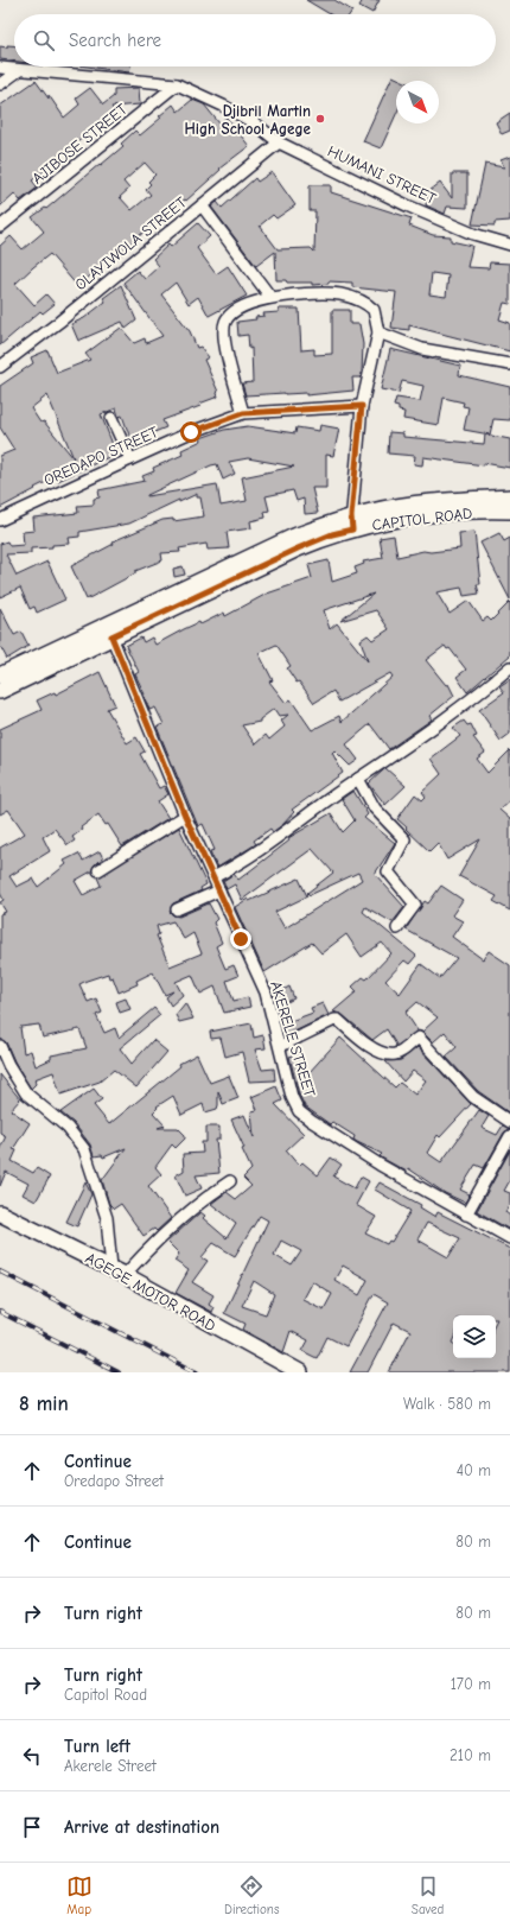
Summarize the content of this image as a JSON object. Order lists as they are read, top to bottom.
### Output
{
  "streets": {
    "main road": ["CAPITOL ROAD", "AGEGE MOTOR ROAD"],
    "street": [
      "AJIBOSE STREET",
      "HUMANI STREET",
      "OLAYIWOLA STREET",
      "OREDAPO STREET",
      "AKERELE STREET"
    ]
  },
  "crossings": [
    ["AJIBOSE STREET", "HUMANI STREET"],
    ["HUMANI STREET", "OLAYIWOLA STREET"],
    ["CAPITOL ROAD", "AKERELE STREET"]
  ],
  "places": ["Djibril Martin High School Agege"],
  "north": "bottom right",
  "page": {
    "search": "Search here",
    "heading": ["8 min", "Walk · 580 m"],
    "list": [
      ["Continue", "Oredapo Street", "40 m"],
      ["Continue", "80 m"],
      ["Turn right", "80 m"],
      ["Turn right", "Capitol Road", "170 m"],
      ["Turn left", "Akerele Street", "210 m"],
      "Arrive at destination"
    ],
    "nav": ["Map", "Directions", "Saved"]
  }
}
